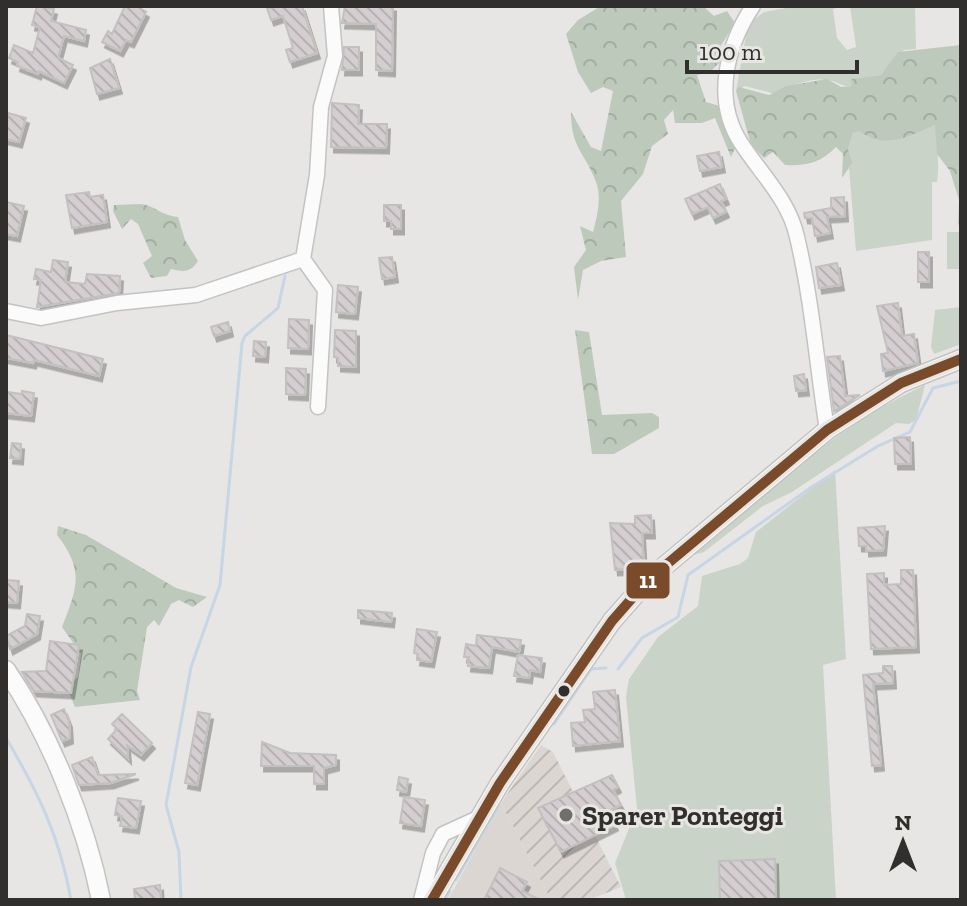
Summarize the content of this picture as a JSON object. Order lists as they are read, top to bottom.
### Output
{
  "places": ["Sparer Ponteggi"],
  "lines": ["transit line 11"],
  "scale_bar": "100 m",
  "north": "top"
}
